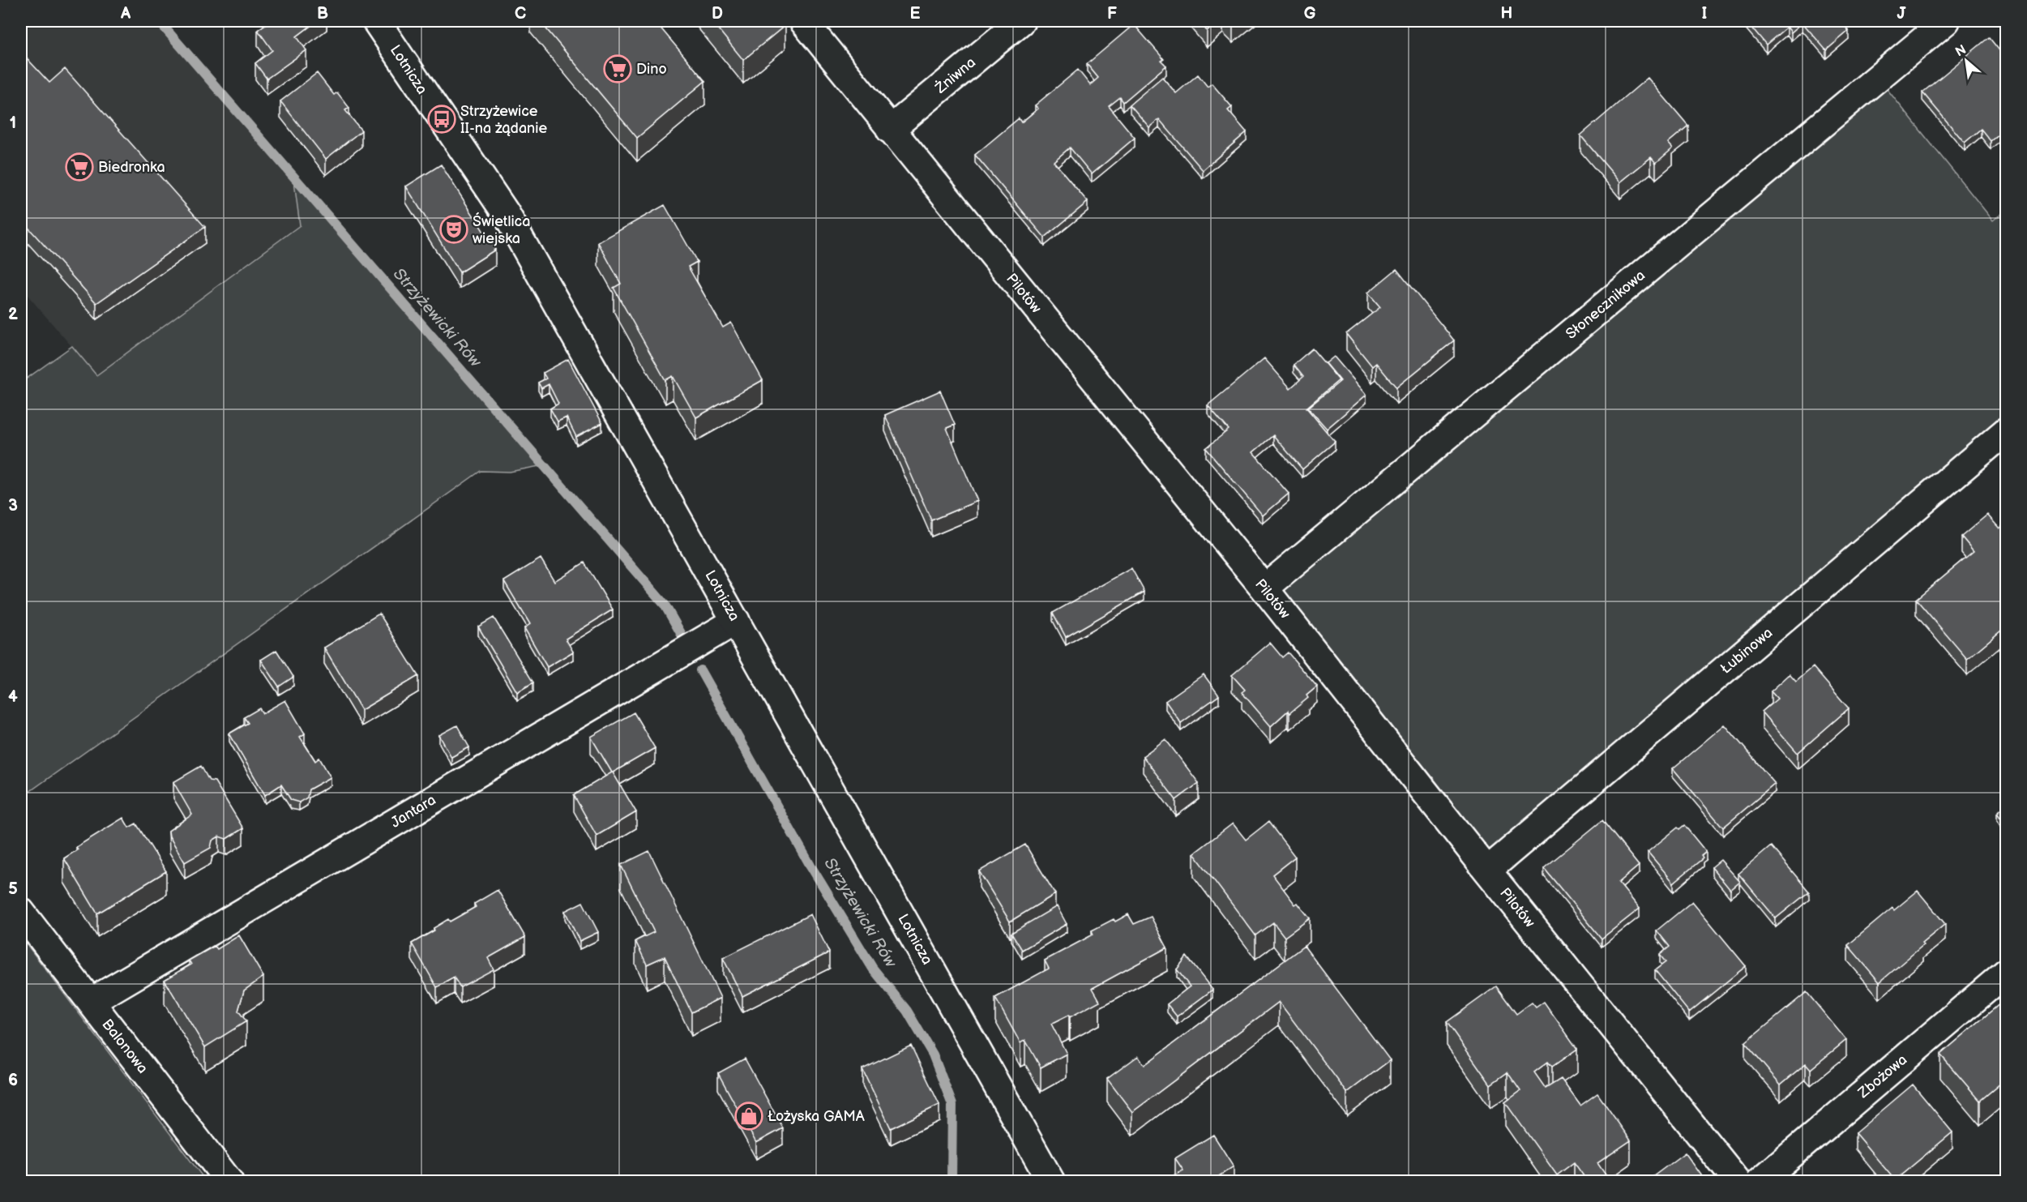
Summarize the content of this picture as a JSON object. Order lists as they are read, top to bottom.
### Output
{
  "streets": {
    "street": [
      "Lotnicza",
      "Żniwna",
      "Pilotów",
      "Słonecznikowa",
      "Łubinowa",
      "Jantara",
      "Balonowa",
      "Zbożowa"
    ]
  },
  "crossings": [
    ["Lotnicza", "Jantara"],
    ["Żniwna", "Pilotów"],
    ["Pilotów", "Słonecznikowa"],
    ["Pilotów", "Łubinowa"],
    ["Jantara", "Balonowa"]
  ],
  "water": ["Strzyżewicki Rów"],
  "places": {
    "supermarket": ["Dino", "Biedronka"],
    "bus stop": ["Strzyżewice II-na żądanie"],
    "theatre": ["Świetlica wiejska"],
    "shop": ["Łożyska GAMA"]
  },
  "north": "top left",
  "grid": {
    "columns": [
      "A",
      "B",
      "C",
      "D",
      "E",
      "F",
      "G",
      "H",
      "I",
      "J"
    ],
    "rows": [
      "1",
      "2",
      "3",
      "4",
      "5",
      "6"
    ]
  }
}
